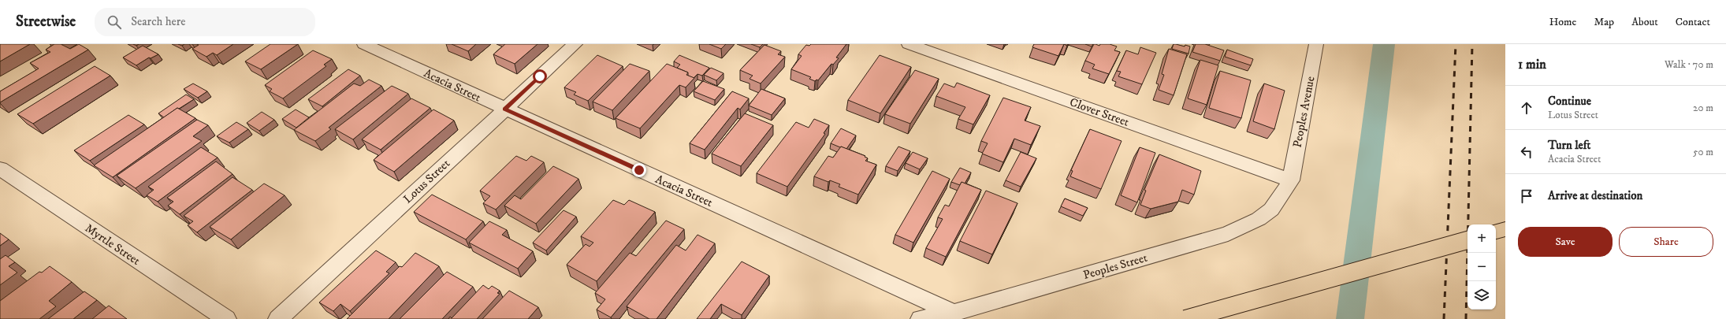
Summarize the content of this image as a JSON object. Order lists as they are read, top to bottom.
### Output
{
  "streets": {
    "street": [
      "Acacia Street",
      "Clover Street",
      "Peoples Avenue",
      "Lotus Street",
      "Myrtle Street",
      "Peoples Street"
    ]
  },
  "crossings": [
    ["Acacia Street", "Lotus Street"],
    ["Acacia Street", "Peoples Street"],
    ["Clover Street", "Peoples Avenue"],
    ["Clover Street", "Peoples Street"],
    ["Peoples Avenue", "Peoples Street"]
  ],
  "page": {
    "header": "Streetwise",
    "search": "Search here",
    "nav": [
      "Home",
      "Map",
      "About",
      "Contact"
    ],
    "heading": ["1 min", "Walk · 70 m"],
    "list": [
      ["Continue", "Lotus Street", "20 m"],
      ["Turn left", "Acacia Street", "50 m"],
      "Arrive at destination"
    ],
    "buttons": ["Save", "Share"],
    "map_buttons": ["+", "−"]
  }
}
